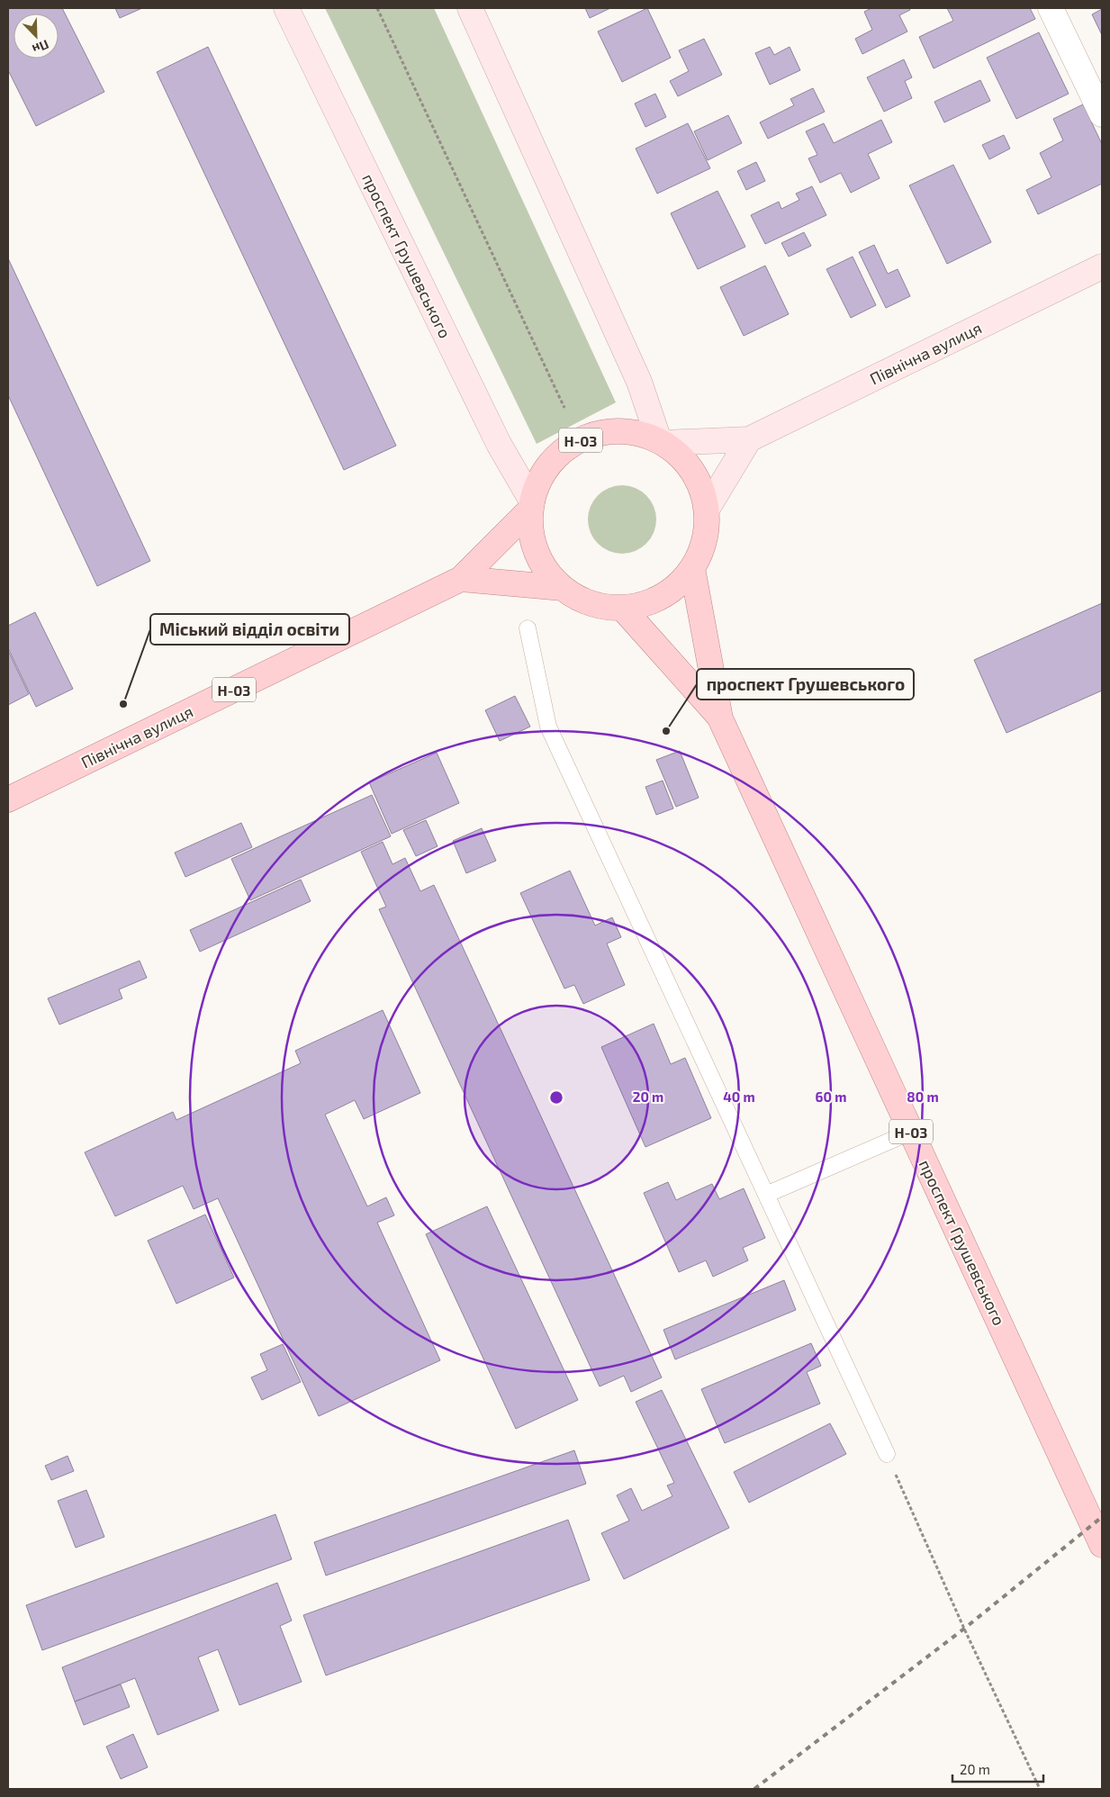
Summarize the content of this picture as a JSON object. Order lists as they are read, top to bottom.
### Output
{
  "streets": {
    "main road": ["проспект Грушевського", "Північна вулиця", "Н-03"]
  },
  "crossings": [
    ["проспект Грушевського", "Північна вулиця"],
    ["проспект Грушевського", "Н-03"],
    ["Північна вулиця", "Н-03"]
  ],
  "places": ["Міський відділ освіти", "проспект Грушевського"],
  "scale_bar": "20 m",
  "north": "bottom right",
  "rings": [
    "20 m",
    "40 m",
    "60 m",
    "80 m"
  ]
}
